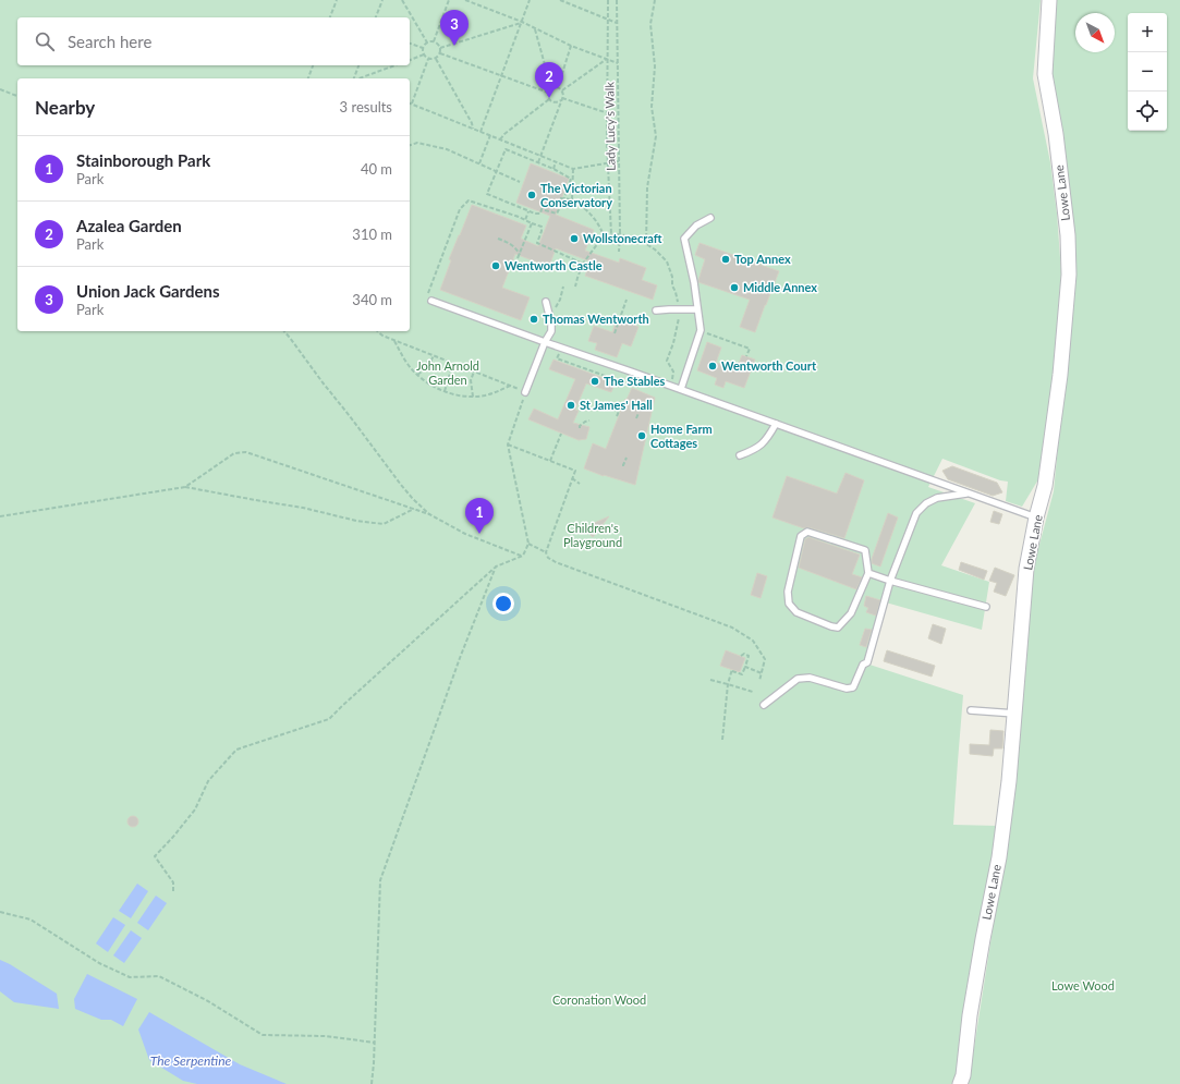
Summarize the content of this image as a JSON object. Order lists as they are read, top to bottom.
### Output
{
  "streets": {
    "street": ["Lowe Lane"],
    "path": ["Lady Lucy's Walk"]
  },
  "water": ["The Serpentine"],
  "parks": [
    "John Arnold Garden",
    "Children's Playground",
    "Lowe Wood",
    "Coronation Wood"
  ],
  "places": [
    "The Victorian Conservatory",
    "Wollstonecraft",
    "Top Annex",
    "Wentworth Castle",
    "Middle Annex",
    "Thomas Wentworth",
    "Wentworth Court",
    "The Stables",
    "St James' Hall",
    "Home Farm Cottages"
  ],
  "north": "bottom right",
  "page": {
    "pins": ["3", "2", "1"],
    "map_buttons": ["+", "−"],
    "search": "Search here",
    "heading": ["Nearby", "3 results"],
    "list": [
      {
        "mark": "1",
        "name": "Stainborough Park",
        "note": "Park",
        "value": "40 m"
      },
      {
        "mark": "2",
        "name": "Azalea Garden",
        "note": "Park",
        "value": "310 m"
      },
      {
        "mark": "3",
        "name": "Union Jack Gardens",
        "note": "Park",
        "value": "340 m"
      }
    ]
  }
}
